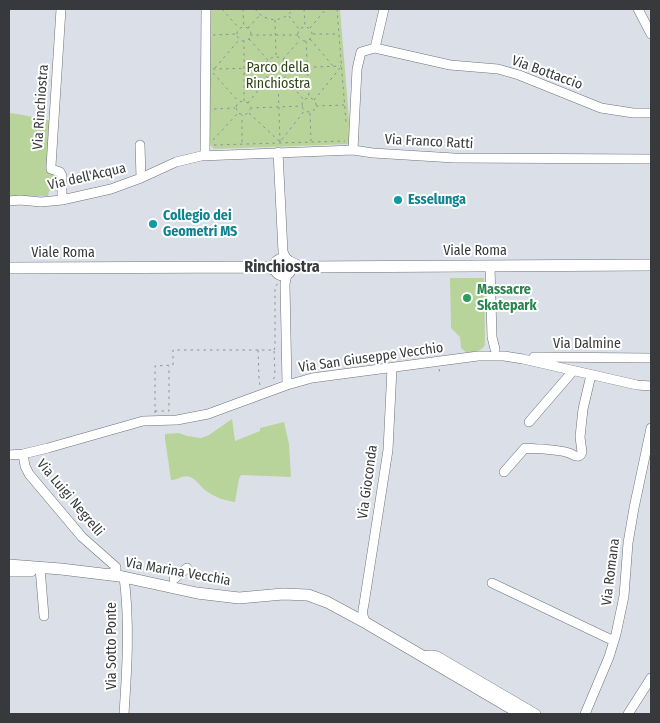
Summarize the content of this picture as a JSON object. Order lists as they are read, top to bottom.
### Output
{
  "streets": {
    "main road": ["Viale Roma", "Via Marina Vecchia"],
    "street": [
      "Via Bottaccio",
      "Via Rinchiostra",
      "Via Franco Ratti",
      "Via dell'Acqua",
      "Via Dalmine",
      "Via San Giuseppe Vecchio",
      "Via Gioconda",
      "Via Luigi Negrelli",
      "Via Romana",
      "Via Sotto Ponte"
    ]
  },
  "crossings": [
    ["Via Rinchiostra", "Via dell'Acqua"],
    ["Via Franco Ratti", "Via dell'Acqua"],
    ["Via San Giuseppe Vecchio", "Via Gioconda"],
    ["Via San Giuseppe Vecchio", "Via Luigi Negrelli"],
    ["Via Gioconda", "Via Marina Vecchia"],
    ["Via Luigi Negrelli", "Via Marina Vecchia"],
    ["Via Marina Vecchia", "Via Sotto Ponte"]
  ],
  "districts": ["Rinchiostra"],
  "parks": ["Parco della Rinchiostra"],
  "places": ["Esselunga", "Collegio dei Geometri MS", "Massacre Skatepark"]
}
